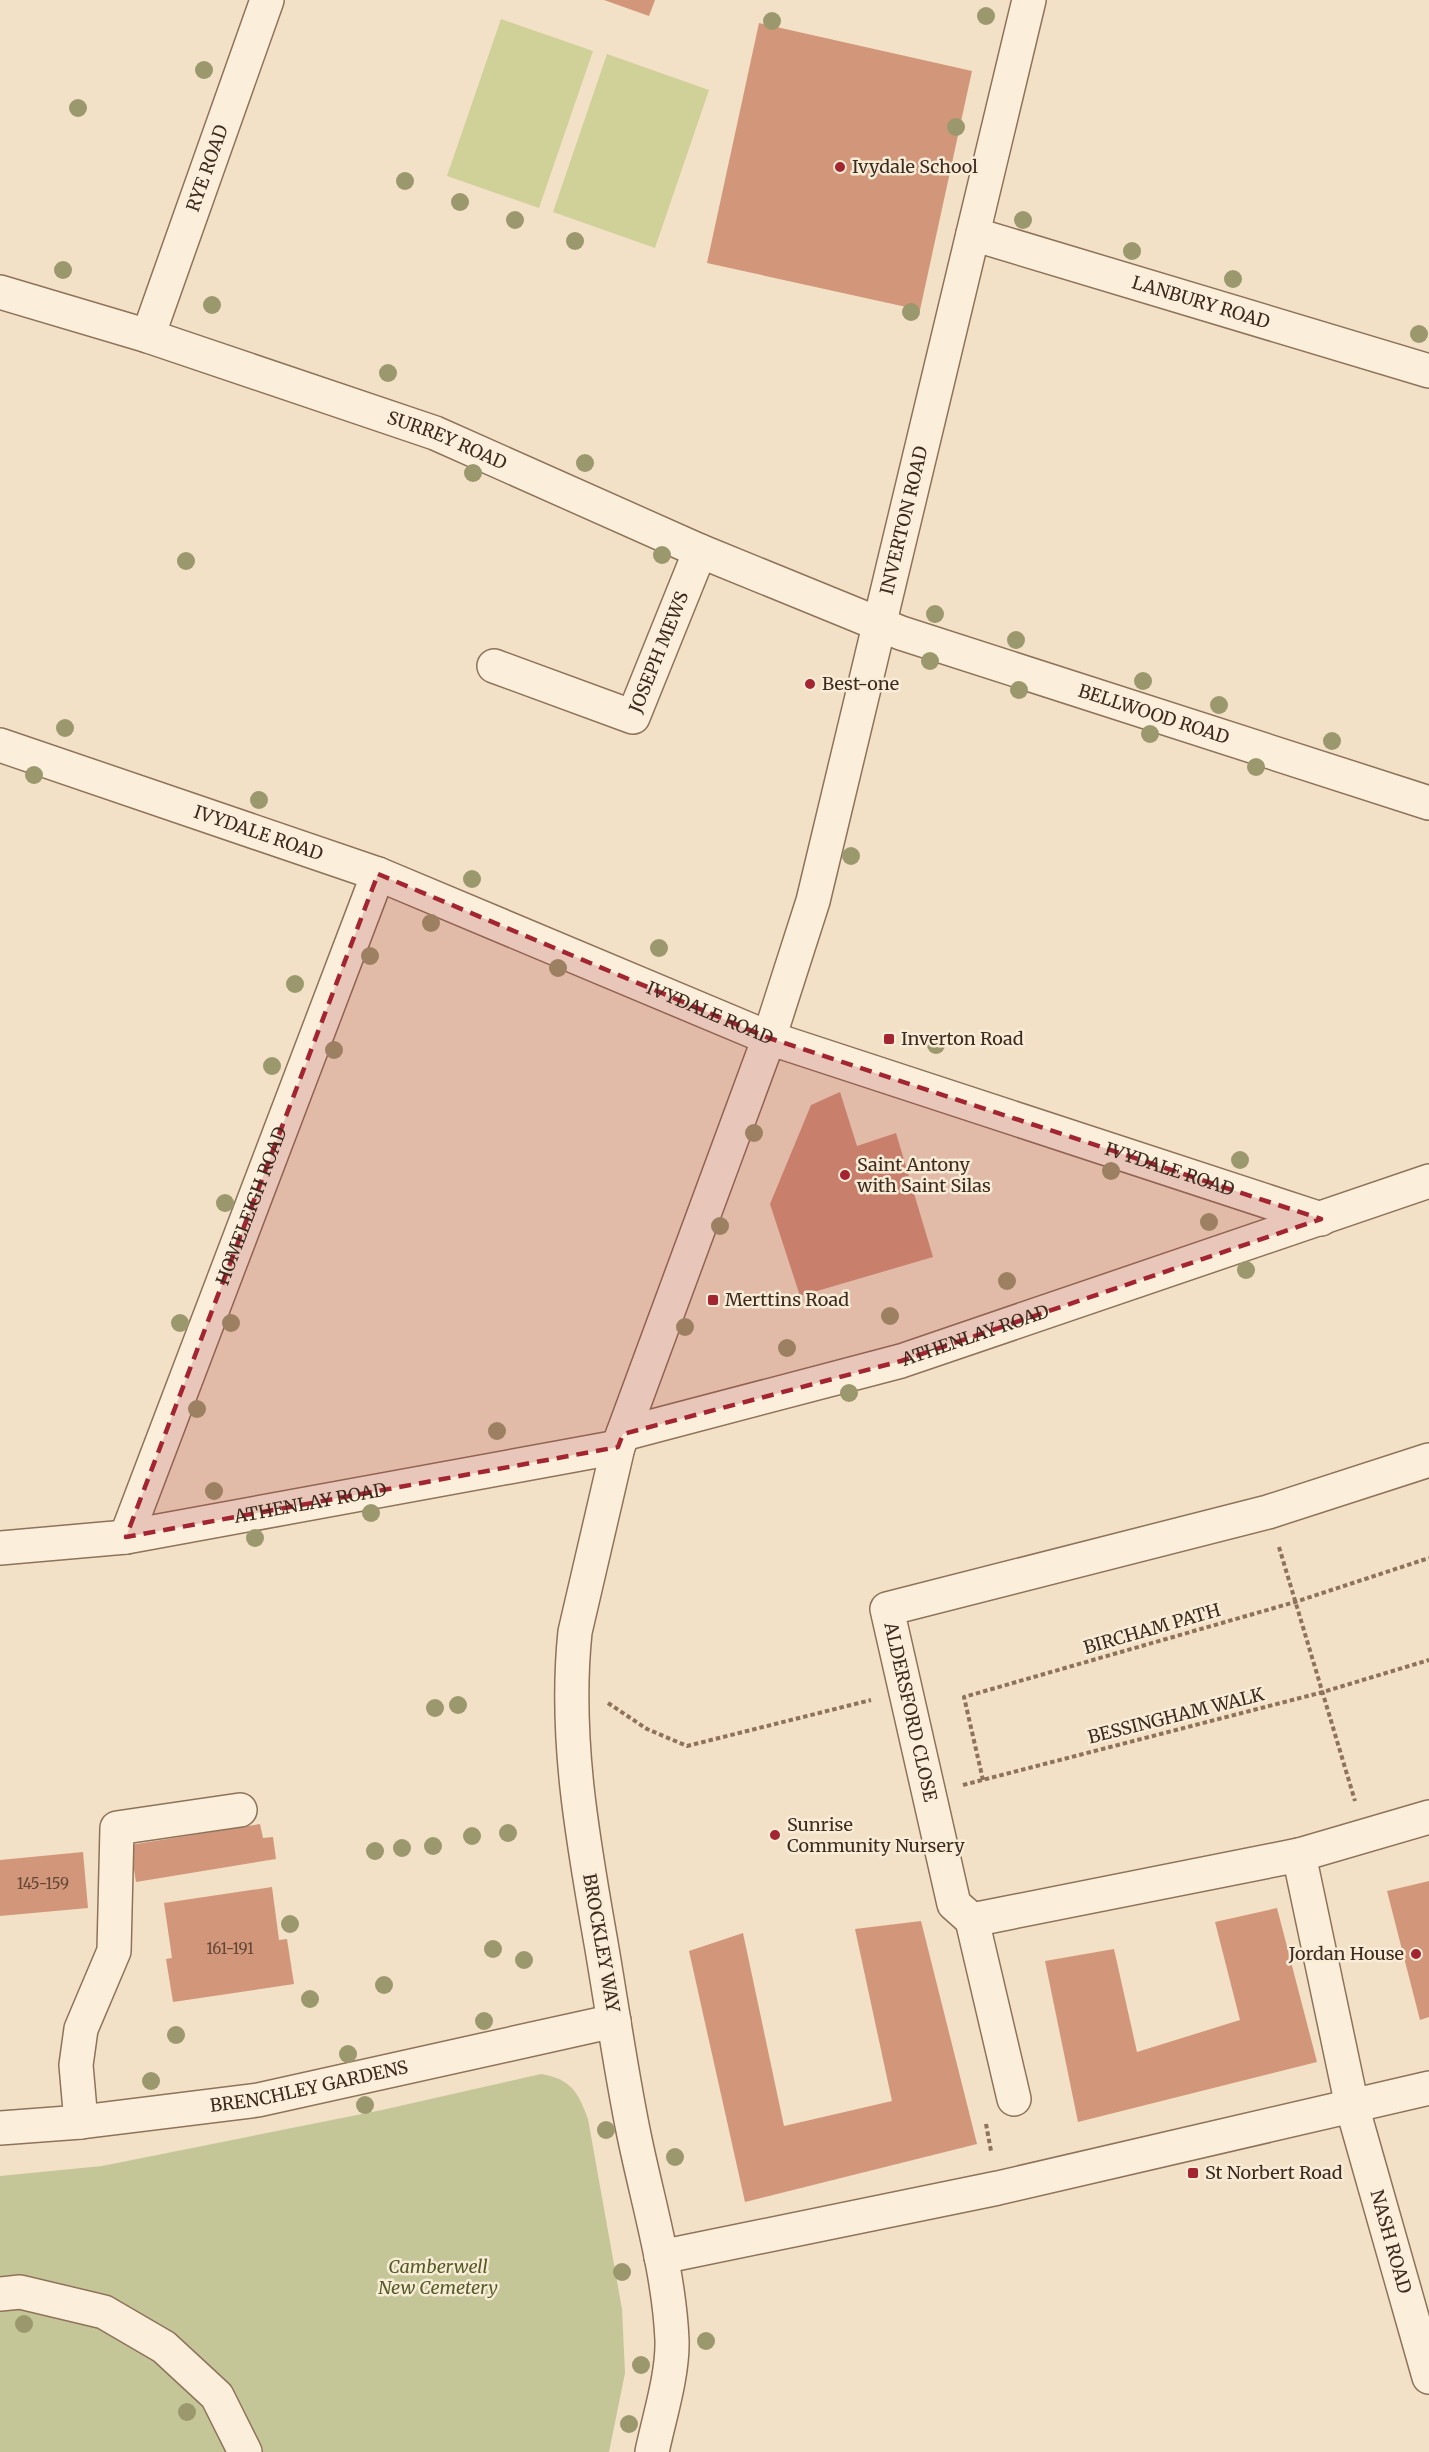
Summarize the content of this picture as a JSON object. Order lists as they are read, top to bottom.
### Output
{
  "streets": {
    "street": [
      "RYE ROAD",
      "LANBURY ROAD",
      "SURREY ROAD",
      "INVERTON ROAD",
      "JOSEPH MEWS",
      "BELLWOOD ROAD",
      "IVYDALE ROAD",
      "HOMELEIGH ROAD",
      "ATHENLAY ROAD",
      "ALDERSFORD CLOSE",
      "BROCKLEY WAY",
      "BRENCHLEY GARDENS",
      "NASH ROAD"
    ],
    "path": ["BIRCHAM PATH", "BESSINGHAM WALK"]
  },
  "crossings": [
    ["RYE ROAD", "SURREY ROAD"],
    ["LANBURY ROAD", "INVERTON ROAD"],
    ["SURREY ROAD", "INVERTON ROAD"],
    ["SURREY ROAD", "JOSEPH MEWS"],
    ["SURREY ROAD", "BELLWOOD ROAD"],
    ["INVERTON ROAD", "BELLWOOD ROAD"],
    ["INVERTON ROAD", "IVYDALE ROAD"],
    ["IVYDALE ROAD", "HOMELEIGH ROAD"],
    ["IVYDALE ROAD", "ATHENLAY ROAD"],
    ["HOMELEIGH ROAD", "ATHENLAY ROAD"],
    ["ATHENLAY ROAD", "BROCKLEY WAY"],
    ["BIRCHAM PATH", "BESSINGHAM WALK"],
    ["ALDERSFORD CLOSE", "BESSINGHAM WALK"],
    ["BROCKLEY WAY", "BRENCHLEY GARDENS"]
  ],
  "parks": ["Camberwell New Cemetery"],
  "places": {
    "other": [
      "Ivydale School",
      "Best-one",
      "Saint Antony with Saint Silas",
      "Sunrise Community Nursery",
      "Jordan House"
    ],
    "transit": ["Inverton Road", "Merttins Road", "St Norbert Road"]
  },
  "house_numbers": ["145-159", "161-191"]
}
